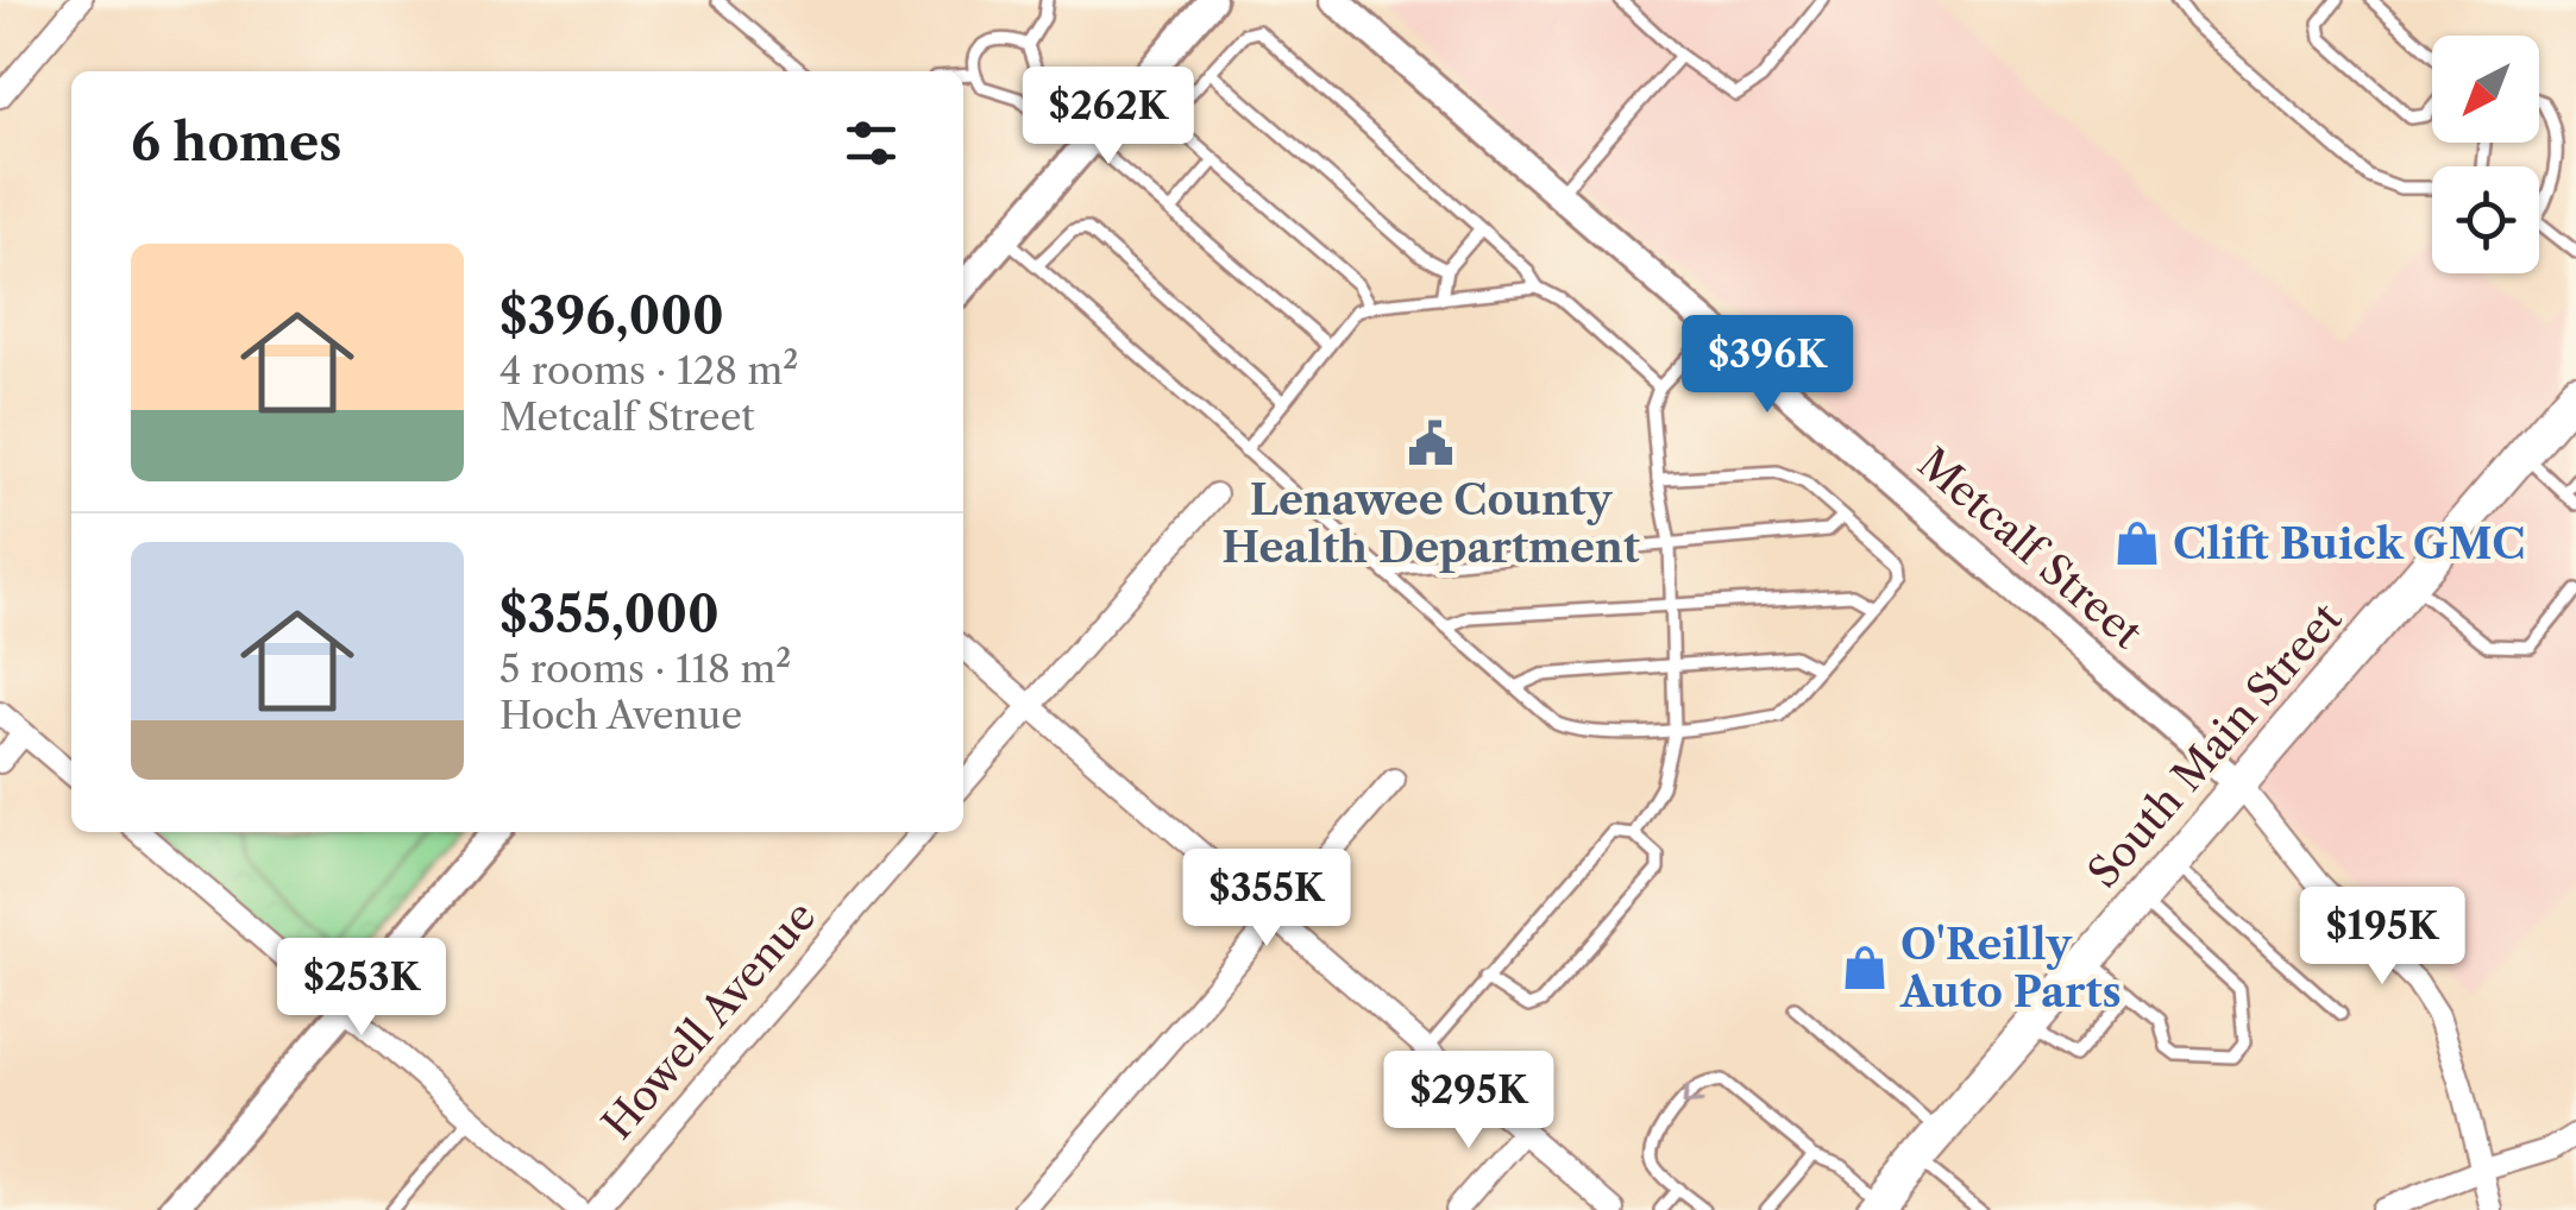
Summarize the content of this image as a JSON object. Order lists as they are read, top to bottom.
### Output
{
  "streets": {
    "main road": ["South Main Street"],
    "street": ["Metcalf Street", "Howell Avenue"]
  },
  "crossings": [
    ["Metcalf Street", "South Main Street"]
  ],
  "places": {
    "public building": ["Lenawee County Health Department"],
    "shop": ["Clift Buick GMC", "O'Reilly Auto Parts"]
  },
  "north": "bottom left",
  "page": {
    "price": [
      "$262K",
      "$396K",
      "$355K",
      "$195K",
      "$253K",
      "$295K"
    ],
    "heading": "6 homes",
    "list": [
      {
        "name": "$396,000",
        "note": "4 rooms · 128 m² · Metcalf Street"
      },
      {
        "name": "$355,000",
        "note": "5 rooms · 118 m² · Hoch Avenue"
      }
    ]
  }
}
